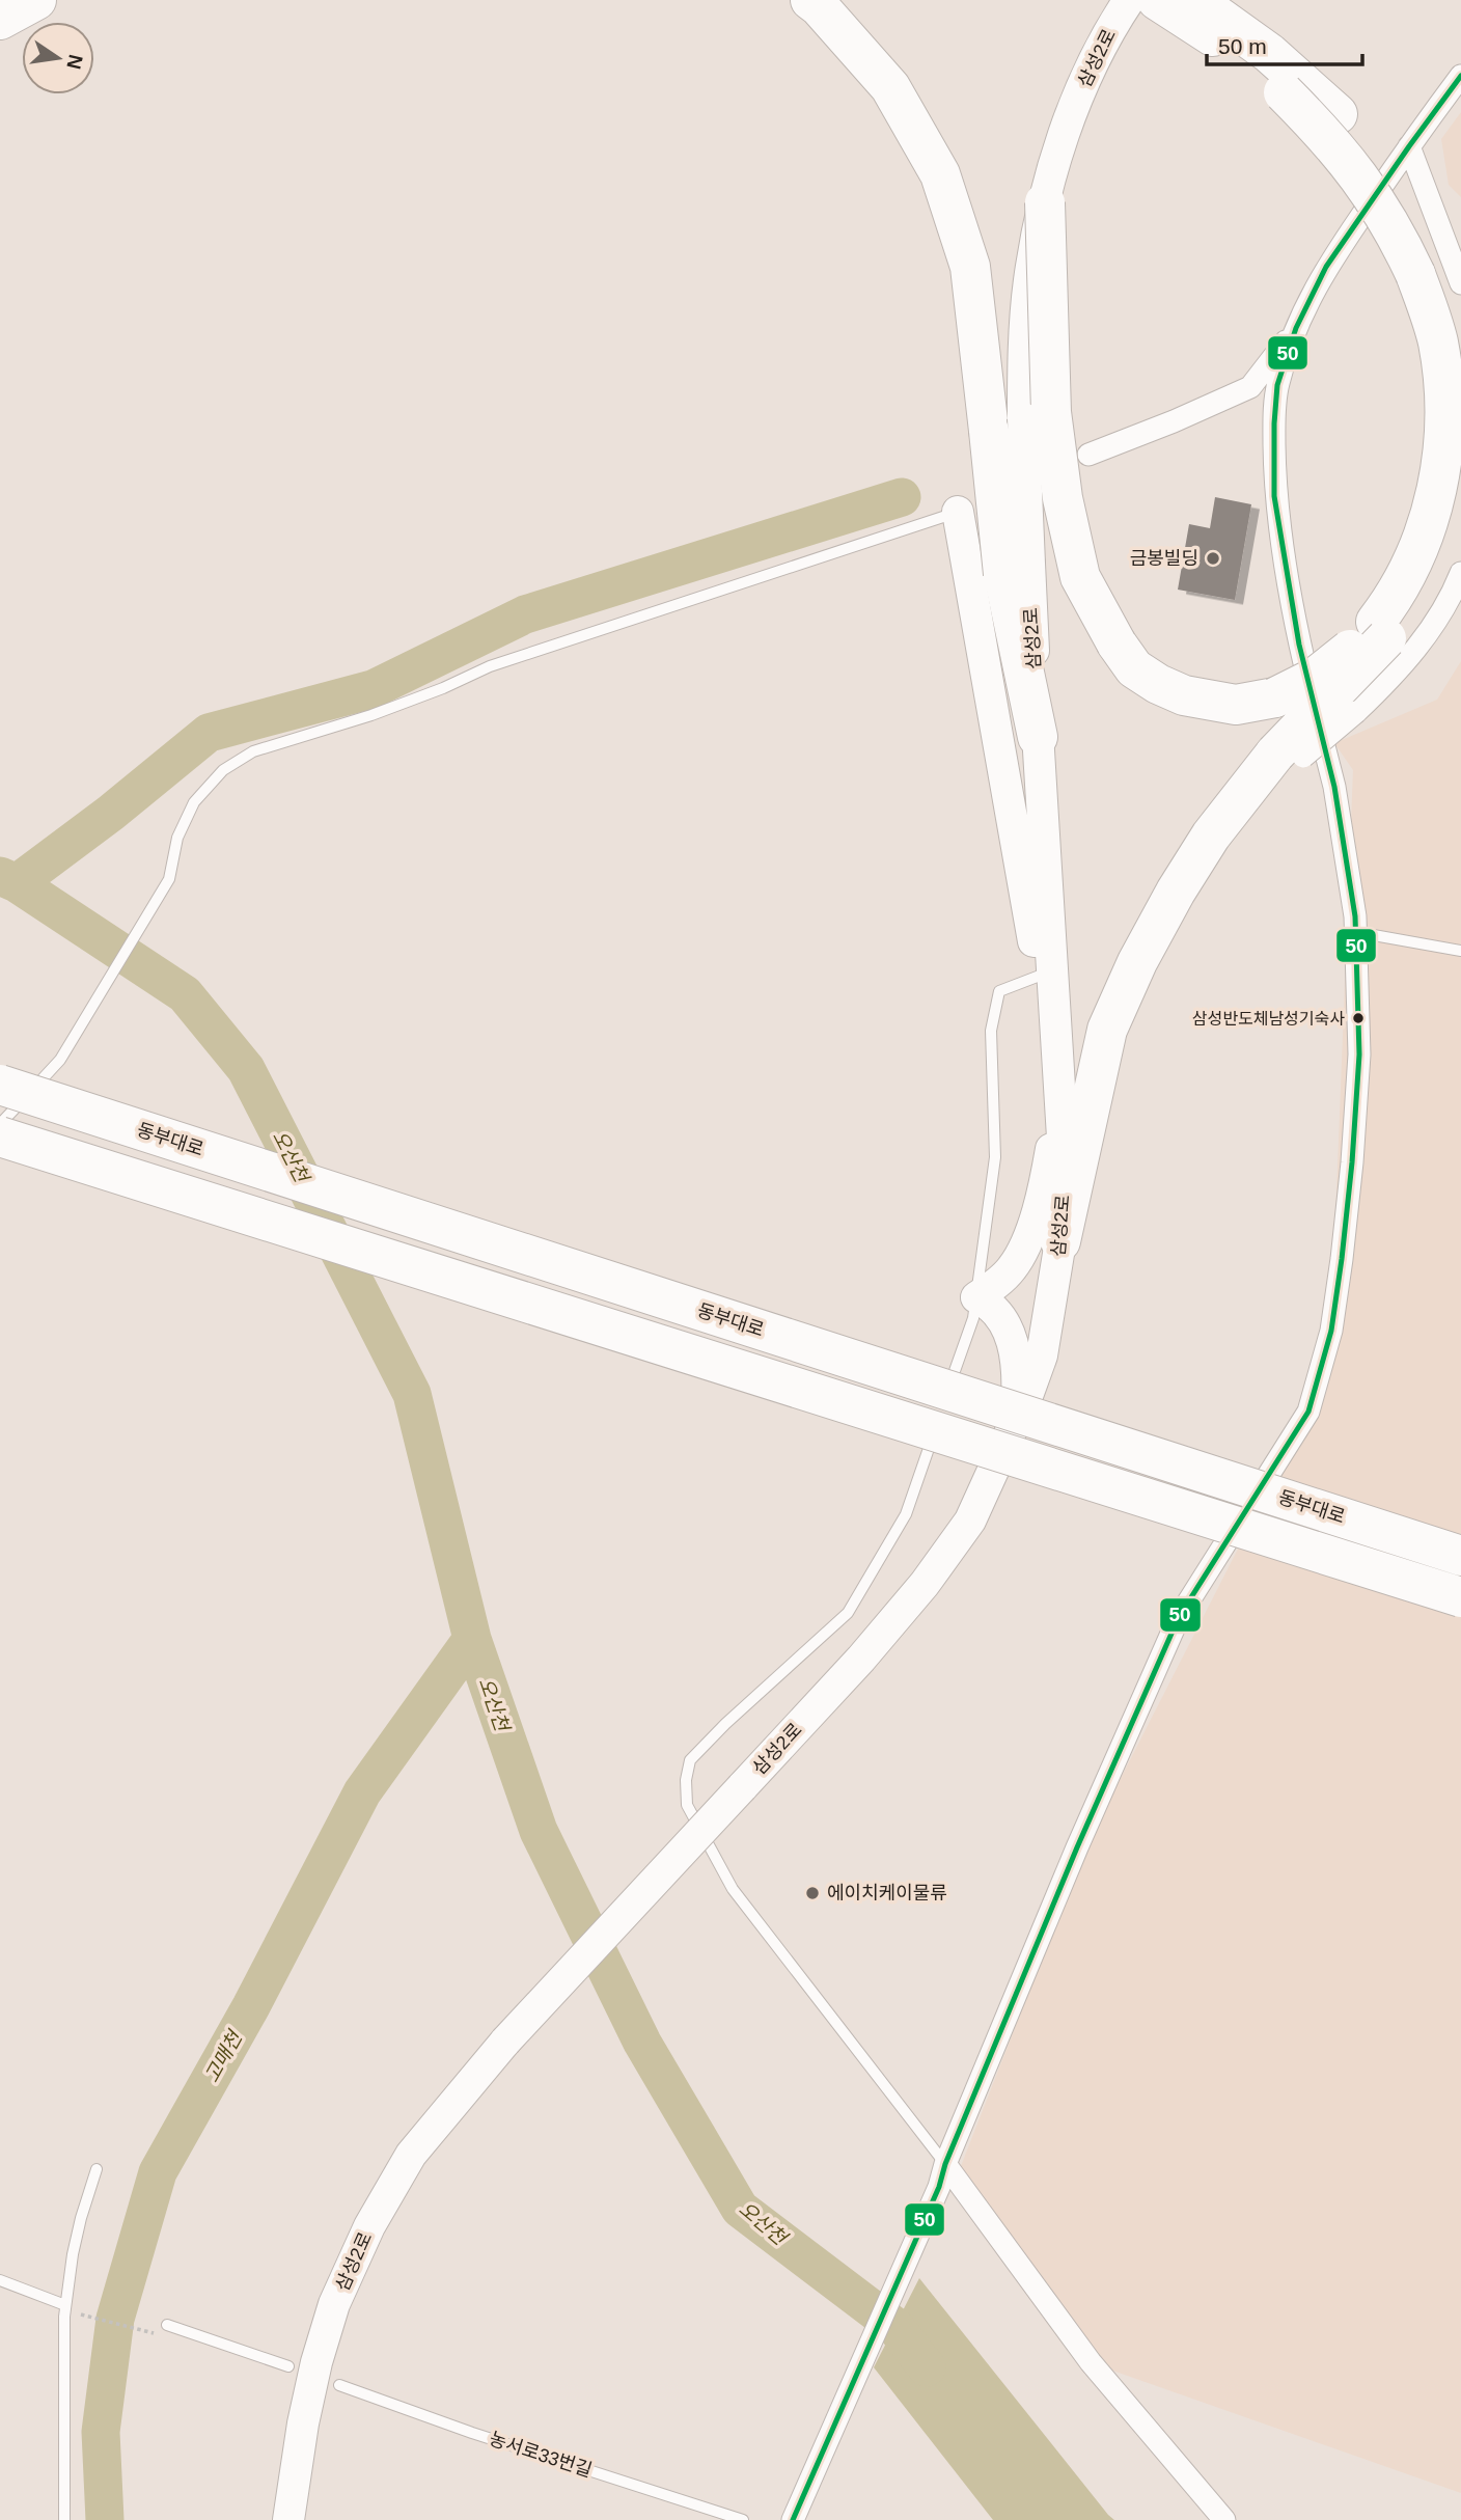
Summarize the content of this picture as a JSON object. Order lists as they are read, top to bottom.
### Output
{
  "streets": {
    "highway": ["동부대로"],
    "main road": ["삼성2로"],
    "lane": ["농서로33번길"]
  },
  "water": ["오산천", "고매천"],
  "places": ["금봉빌딩", "삼성반도체남성기숙사", "에이치케이물류"],
  "lines": ["transit line 50"],
  "scale_bar": "50 m",
  "north": "right"
}
